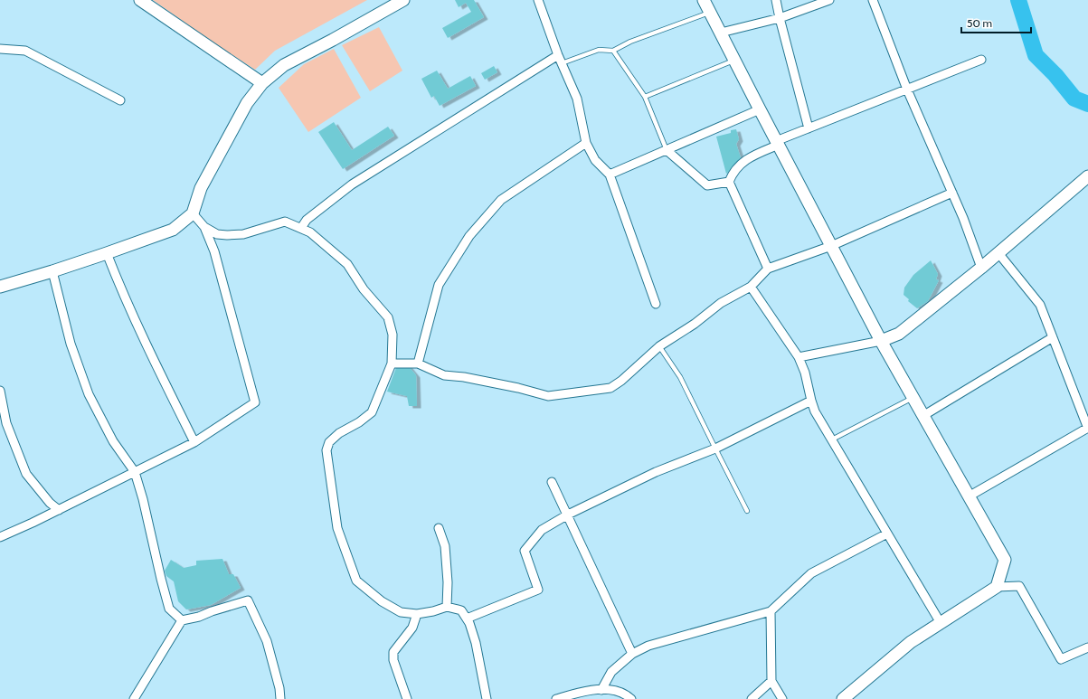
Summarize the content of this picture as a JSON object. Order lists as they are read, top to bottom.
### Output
{
  "scale_bar": "50 m"
}
